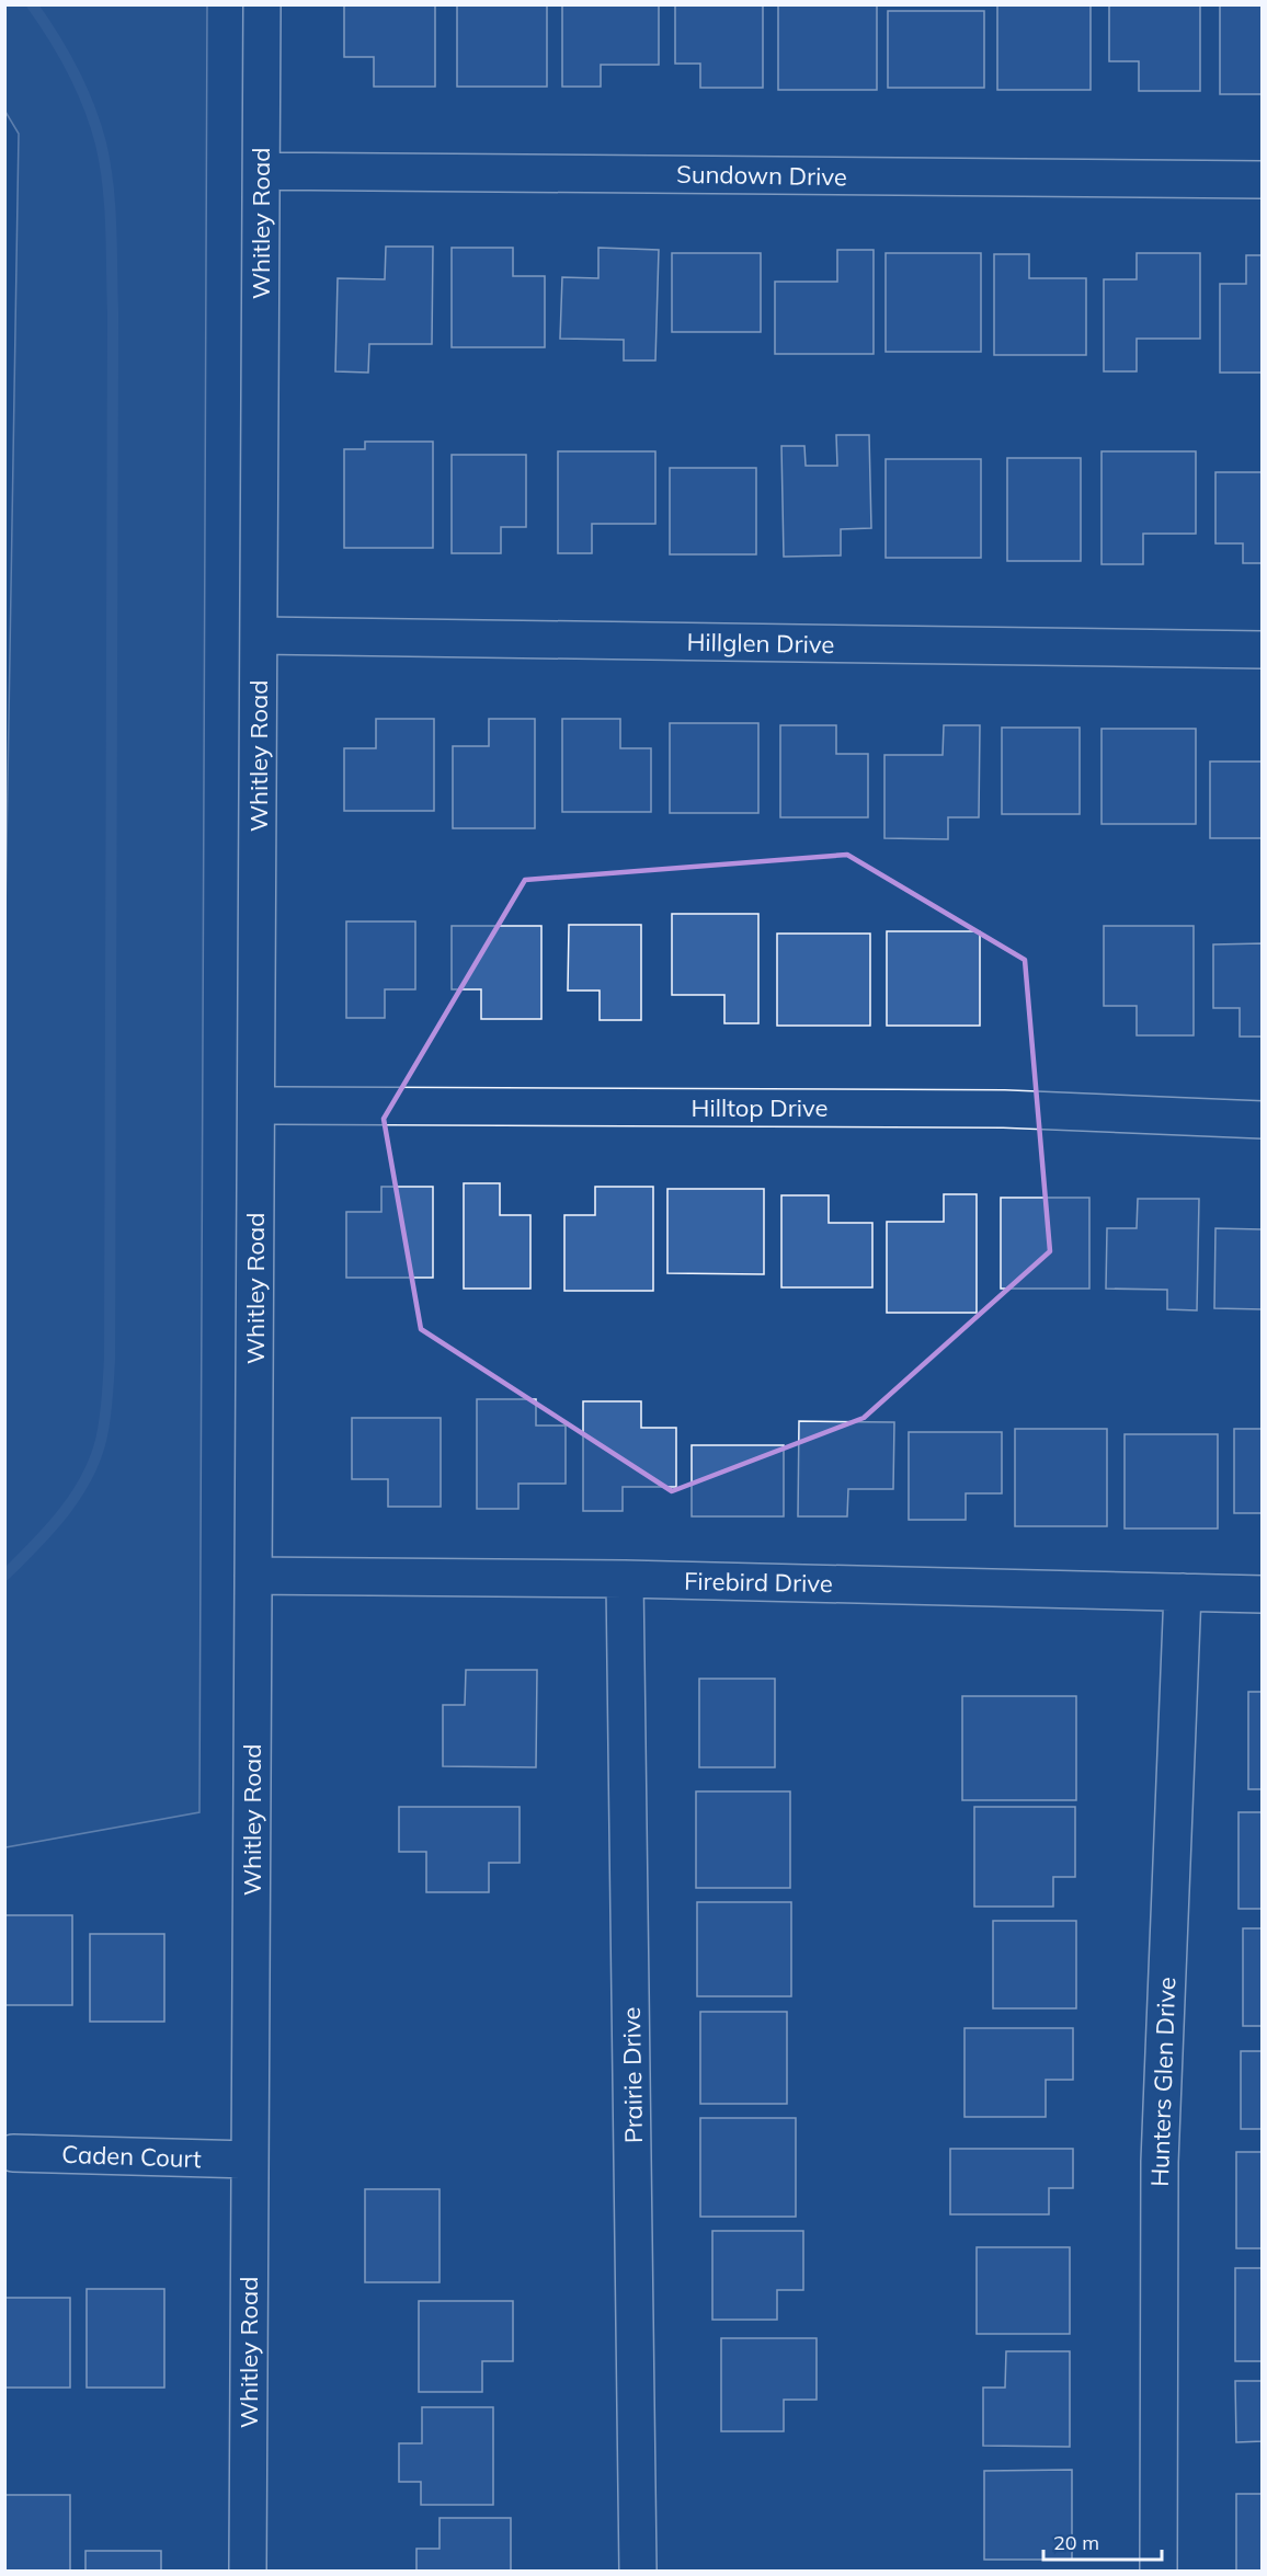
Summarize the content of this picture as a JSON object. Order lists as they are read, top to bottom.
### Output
{
  "streets": {
    "street": [
      "Sundown Drive",
      "Whitley Road",
      "Hillglen Drive",
      "Hilltop Drive",
      "Firebird Drive",
      "Prairie Drive",
      "Hunters Glen Drive",
      "Caden Court"
    ]
  },
  "crossings": [
    ["Sundown Drive", "Whitley Road"],
    ["Whitley Road", "Hillglen Drive"],
    ["Whitley Road", "Hilltop Drive"],
    ["Whitley Road", "Firebird Drive"],
    ["Whitley Road", "Caden Court"],
    ["Firebird Drive", "Prairie Drive"],
    ["Firebird Drive", "Hunters Glen Drive"]
  ],
  "scale_bar": "20 m"
}
